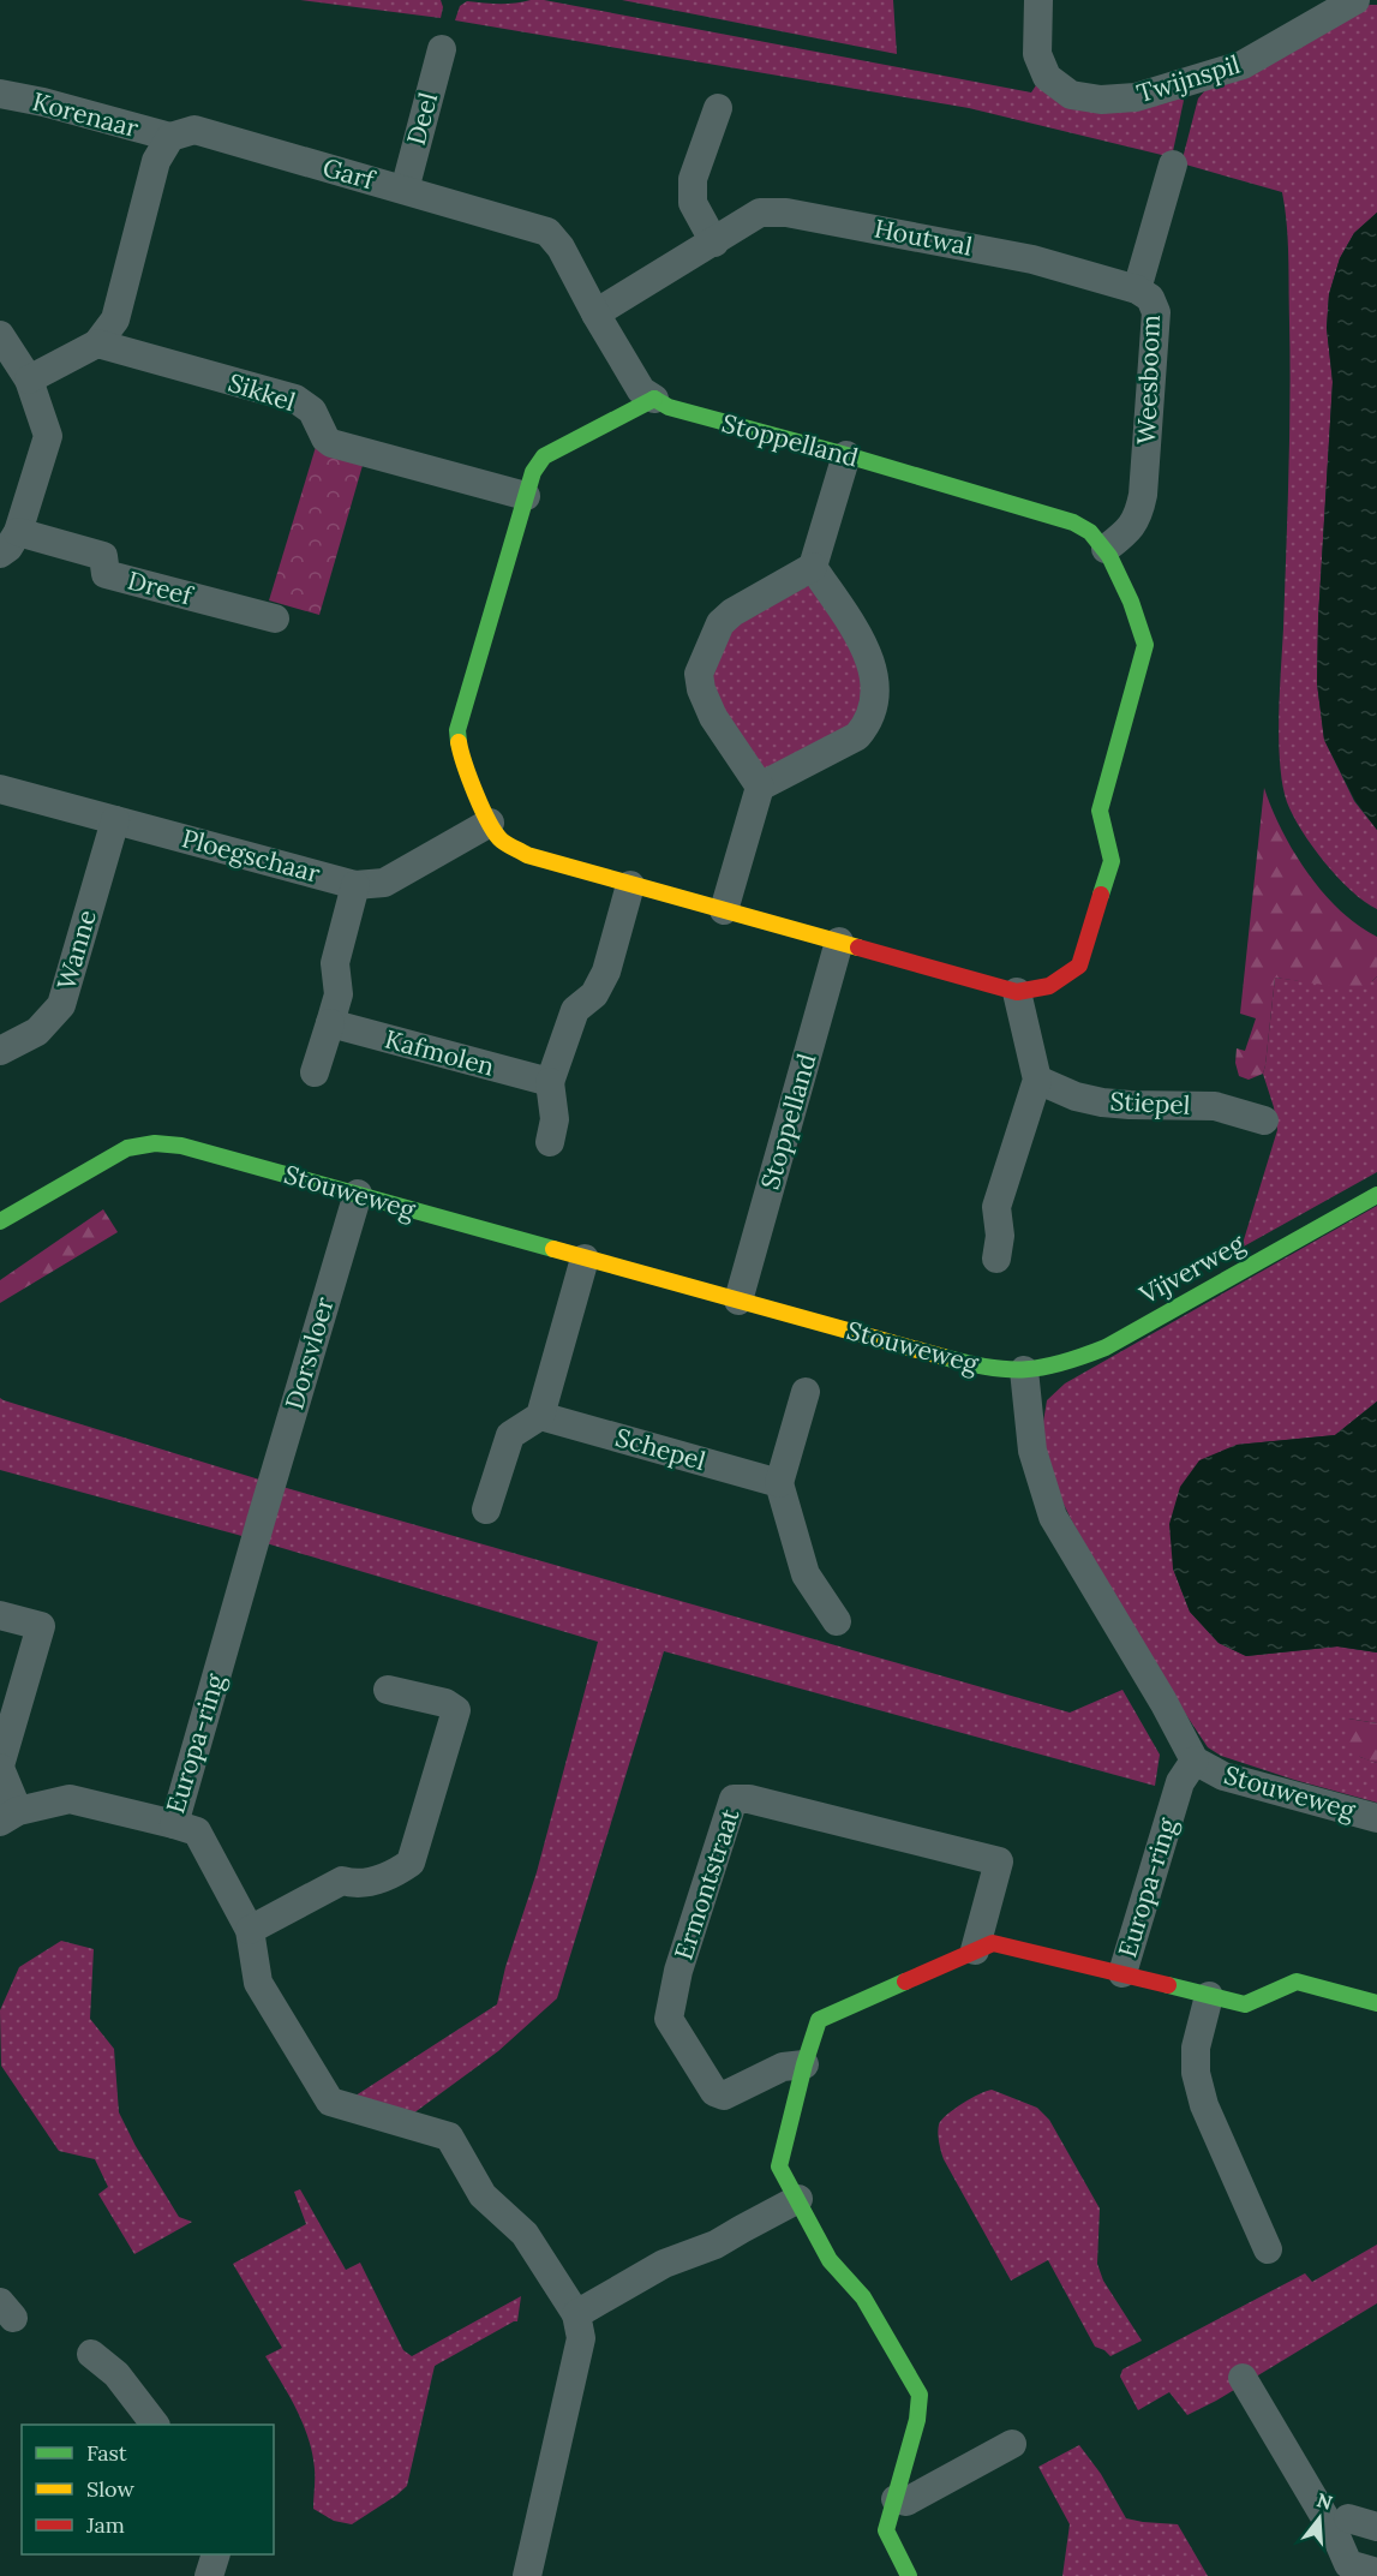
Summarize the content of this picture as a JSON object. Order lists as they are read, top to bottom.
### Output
{
  "streets": {
    "street": [
      "Twijnspil",
      "Korenaar",
      "Deel",
      "Garf",
      "Houtwal",
      "Weesboom",
      "Sikkel",
      "Stoppelland",
      "Dreef",
      "Ploegschaar",
      "Wanne",
      "Kafmolen",
      "Stiepel",
      "Stouweweg",
      "Vijverweg",
      "Dorsvloer",
      "Schepel",
      "Europa-ring",
      "Ermontstraat"
    ]
  },
  "crossings": [
    ["Korenaar", "Garf"],
    ["Deel", "Garf"],
    ["Garf", "Houtwal"],
    ["Garf", "Stoppelland"],
    ["Houtwal", "Weesboom"],
    ["Weesboom", "Stoppelland"],
    ["Sikkel", "Stoppelland"],
    ["Stoppelland", "Ploegschaar"],
    ["Stoppelland", "Stouweweg"],
    ["Ploegschaar", "Wanne"],
    ["Stouweweg", "Vijverweg"],
    ["Stouweweg", "Dorsvloer"],
    ["Stouweweg", "Europa-ring"],
    ["Dorsvloer", "Europa-ring"]
  ],
  "legend": ["Fast", "Slow", "Jam"],
  "north": "top"
}
